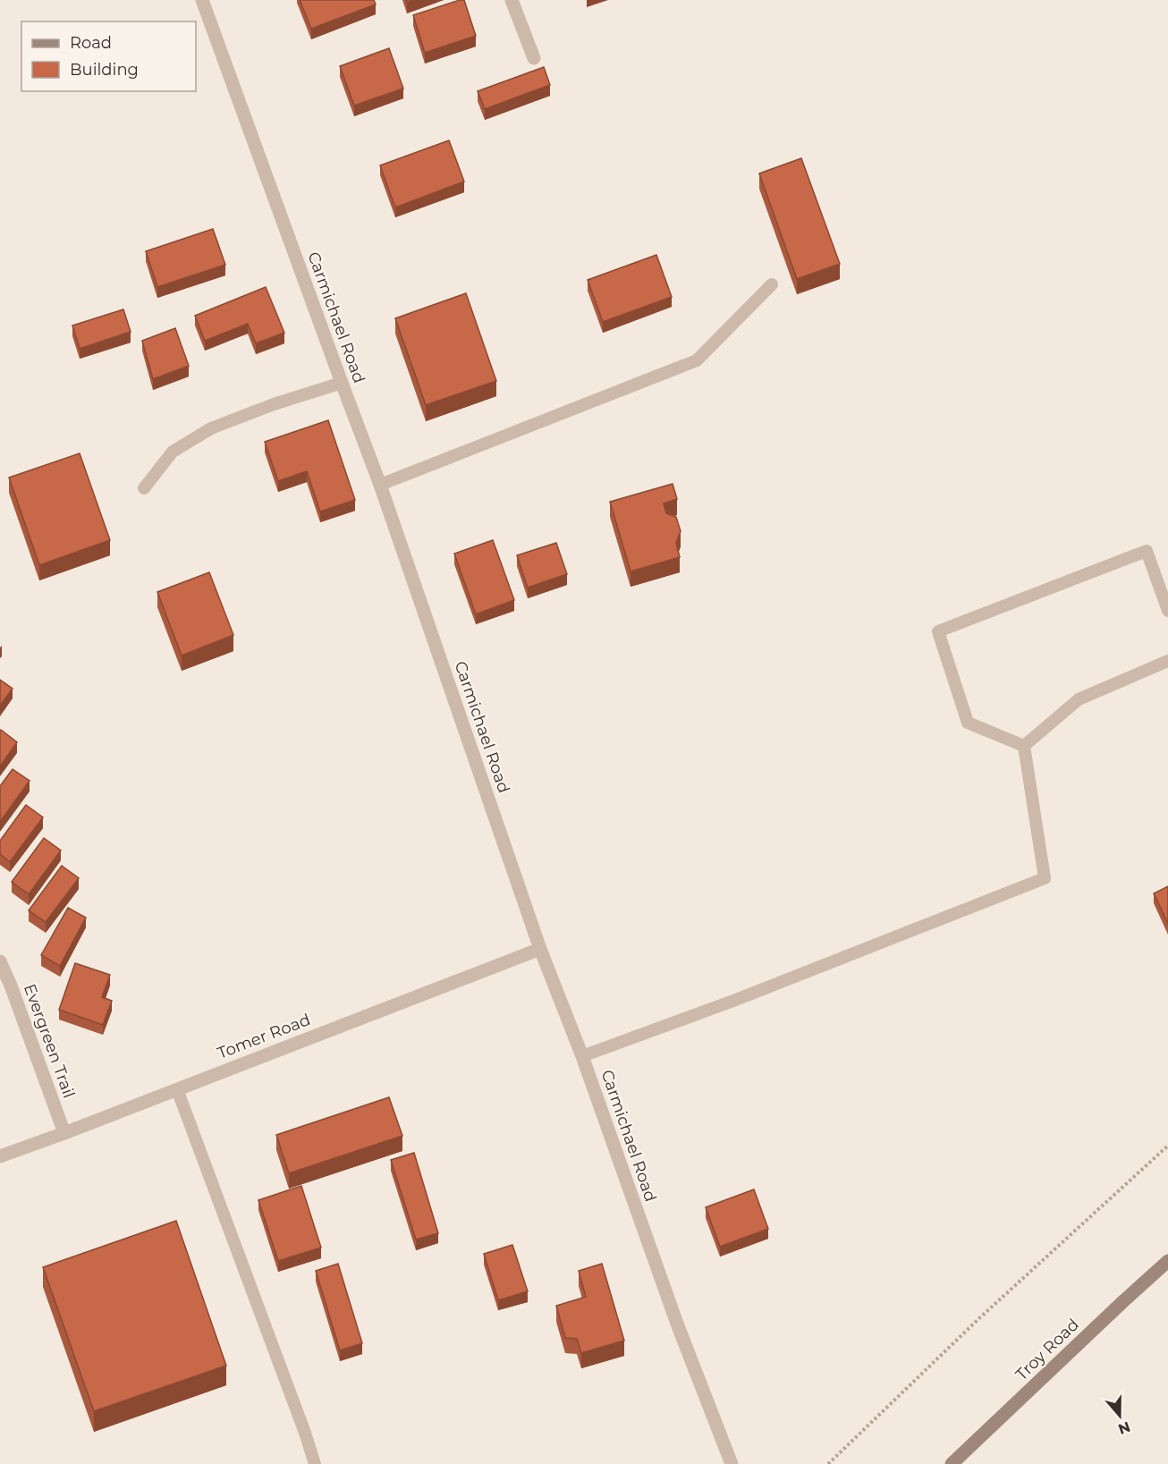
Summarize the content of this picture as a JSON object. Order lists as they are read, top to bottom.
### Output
{
  "streets": {
    "main road": ["Troy Road"],
    "street": ["Carmichael Road", "Tomer Road", "Evergreen Trail"]
  },
  "crossings": [
    ["Carmichael Road", "Tomer Road"],
    ["Tomer Road", "Evergreen Trail"]
  ],
  "legend": ["Road", "Building"],
  "north": "bottom"
}
